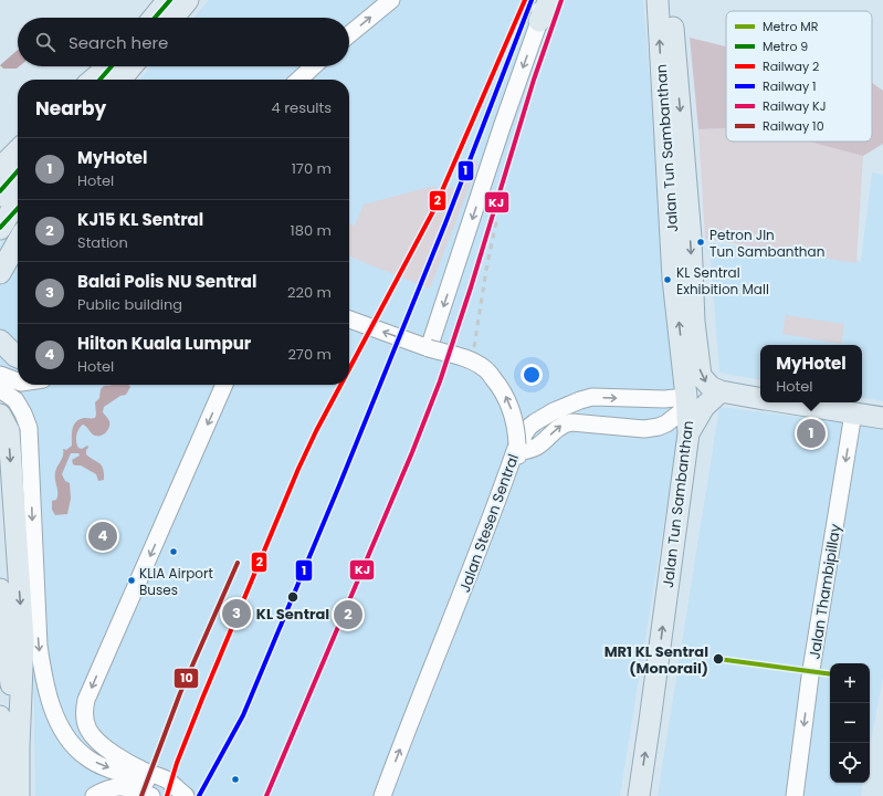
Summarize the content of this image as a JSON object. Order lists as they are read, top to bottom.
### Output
{
  "streets": {
    "main road": ["Jalan Tun Sambanthan"],
    "street": ["Jalan Stesen Sentral", "Jalan Thambipillay"]
  },
  "one_way": ["Jalan Thambipillay"],
  "places": [
    "Petron Jln Tun Sambanthan",
    "KL Sentral Exhibition Mall",
    "KLIA Airport Buses",
    "KL Sentral",
    "MR1 KL Sentral (Monorail)"
  ],
  "lines": [
    "metro line 9",
    "rail line 2",
    "rail line 1",
    "rail line KJ",
    "rail line 10",
    "metro line MR"
  ],
  "legend": [
    "Metro MR",
    "Metro 9",
    "Railway 2",
    "Railway 1",
    "Railway KJ",
    "Railway 10"
  ],
  "page": {
    "search": "Search here",
    "heading": ["Nearby", "4 results"],
    "list": [
      {
        "mark": "1",
        "name": "MyHotel",
        "note": "Hotel",
        "value": "170 m"
      },
      {
        "mark": "2",
        "name": "KJ15 KL Sentral",
        "note": "Station",
        "value": "180 m"
      },
      {
        "mark": "3",
        "name": "Balai Polis NU Sentral",
        "note": "Public building",
        "value": "220 m"
      },
      {
        "mark": "4",
        "name": "Hilton Kuala Lumpur",
        "note": "Hotel",
        "value": "270 m"
      }
    ],
    "popup": ["MyHotel", "Hotel"],
    "pins": [
      "1",
      "4",
      "3",
      "2"
    ],
    "map_buttons": ["+", "−"]
  }
}
